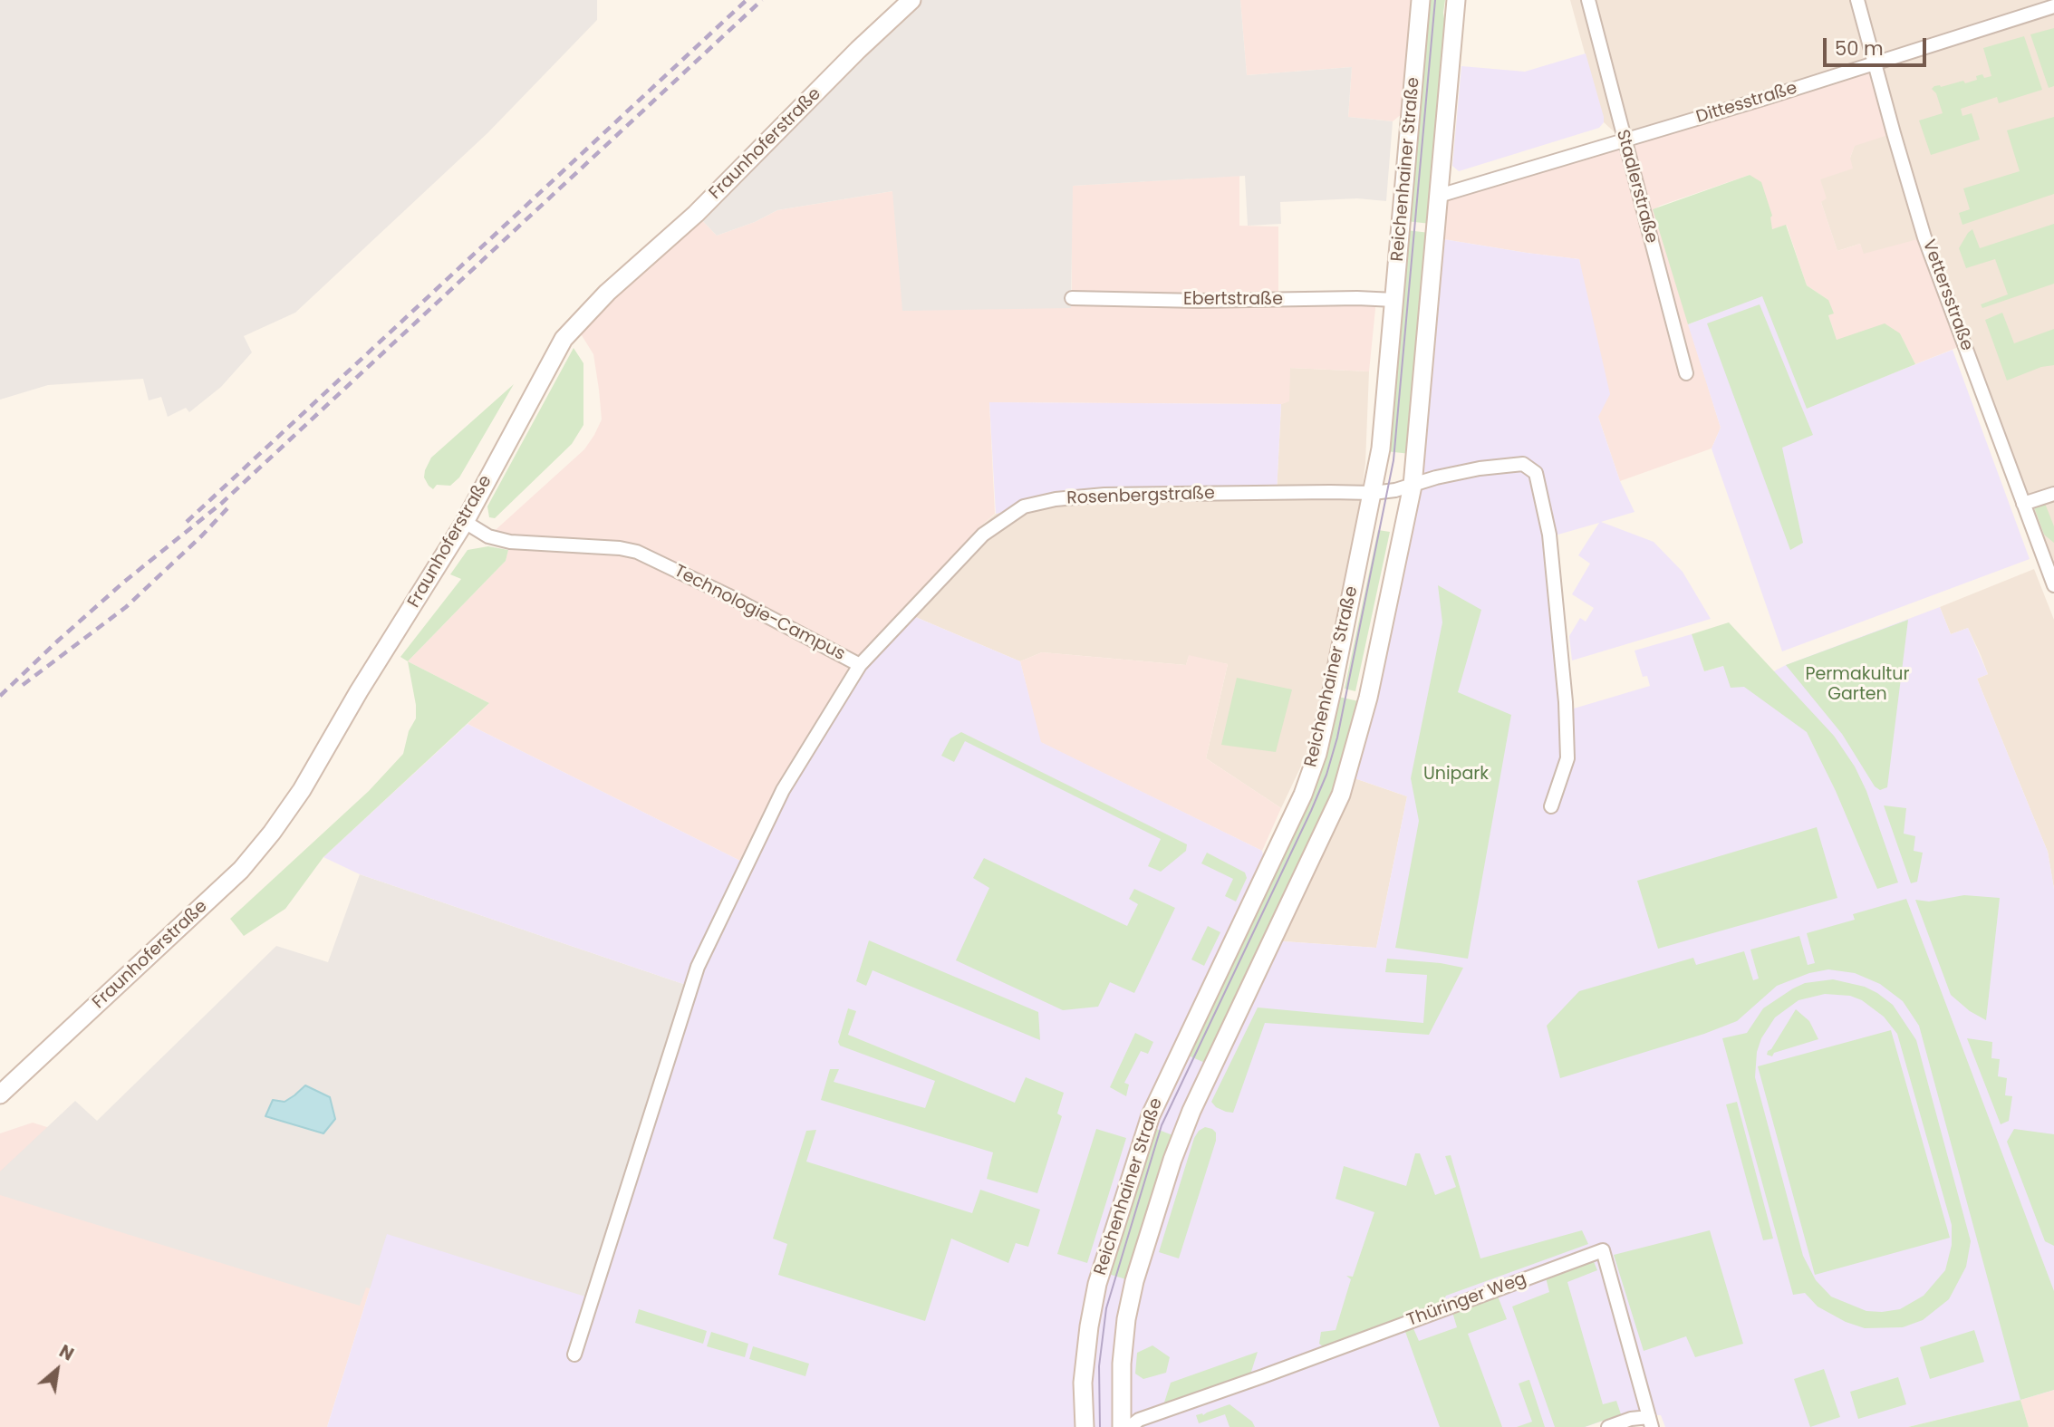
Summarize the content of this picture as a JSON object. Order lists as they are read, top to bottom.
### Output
{
  "streets": {
    "street": [
      "Dittesstraße",
      "Fraunhoferstraße",
      "Reichenhainer Straße",
      "Stadlerstraße",
      "Vettersstraße",
      "Ebertstraße",
      "Rosenbergstraße",
      "Technologie-Campus",
      "Thüringer Weg"
    ]
  },
  "crossings": [
    ["Dittesstraße", "Reichenhainer Straße"],
    ["Dittesstraße", "Stadlerstraße"],
    ["Dittesstraße", "Vettersstraße"],
    ["Fraunhoferstraße", "Technologie-Campus"],
    ["Reichenhainer Straße", "Ebertstraße"],
    ["Reichenhainer Straße", "Rosenbergstraße"],
    ["Rosenbergstraße", "Technologie-Campus"]
  ],
  "parks": ["Permakultur Garten", "Unipark"],
  "scale_bar": "50 m",
  "north": "top right"
}
